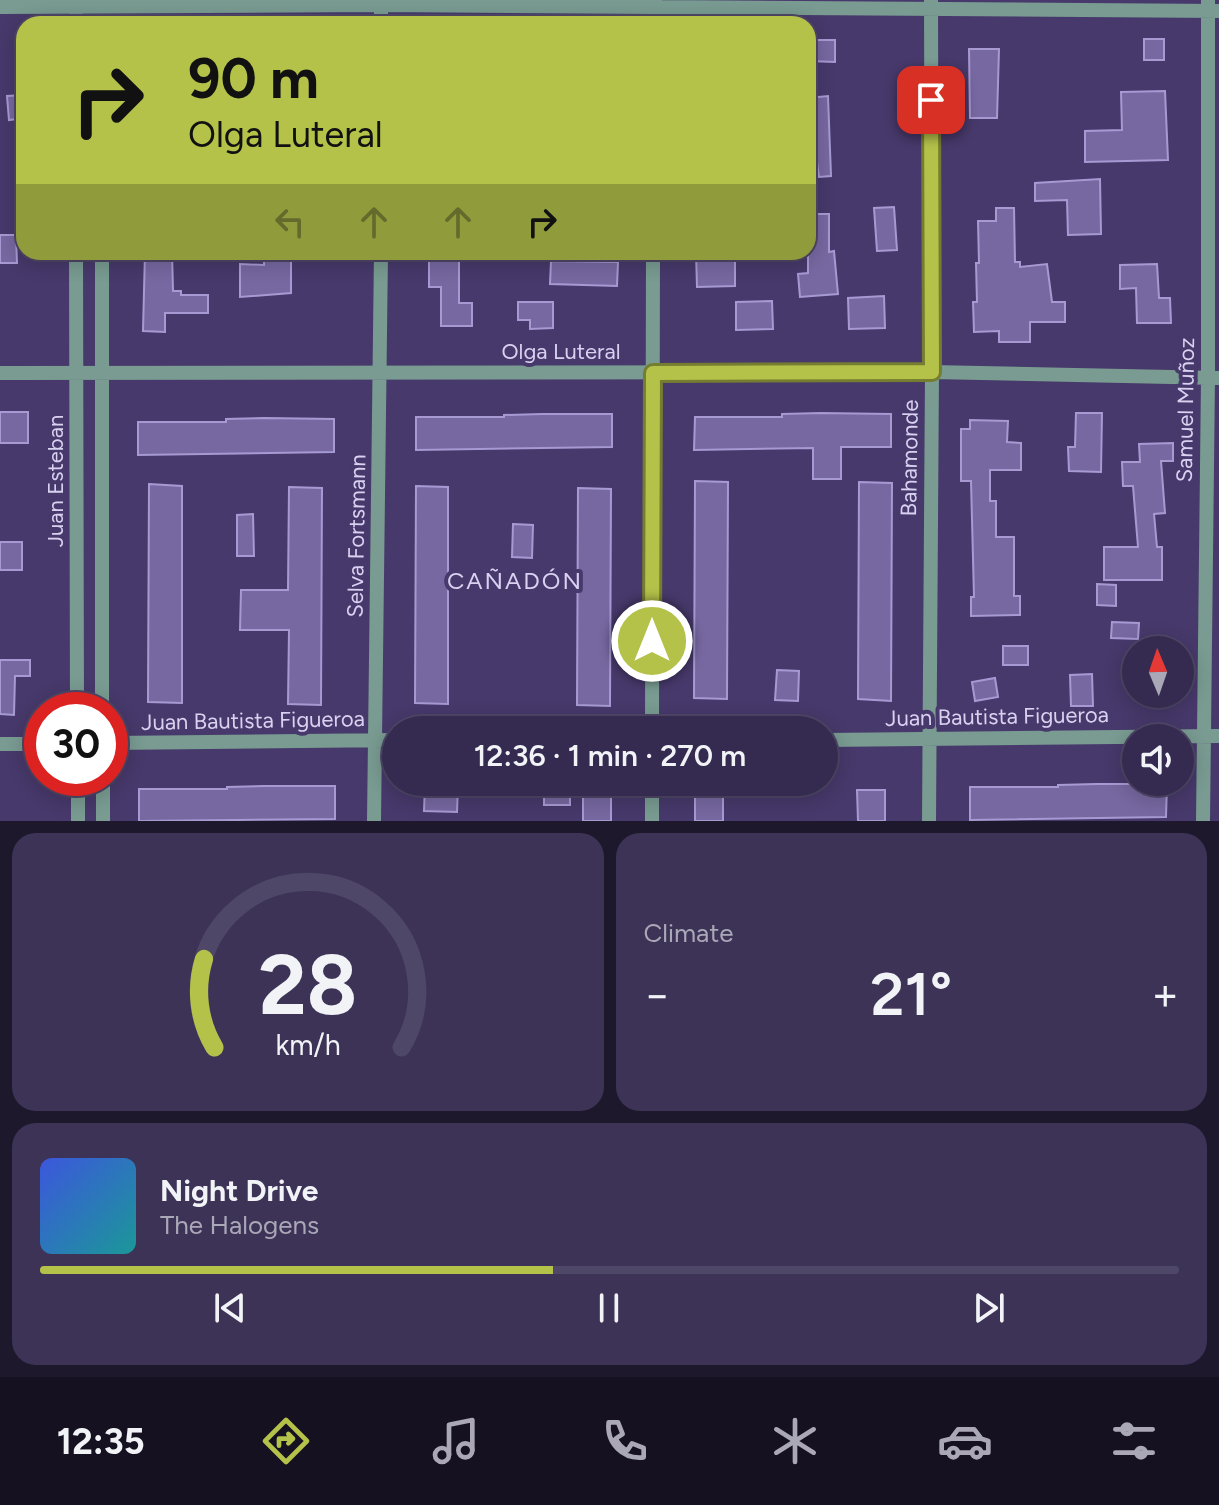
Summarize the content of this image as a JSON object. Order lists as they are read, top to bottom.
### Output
{
  "streets": {
    "street": [
      "Olga Luteral",
      "Samuel Muñoz",
      "Bahamonde",
      "Juan Esteban",
      "Selva Fortsmann",
      "Juan Bautista Figueroa"
    ]
  },
  "crossings": [
    ["Olga Luteral", "Samuel Muñoz"],
    ["Olga Luteral", "Bahamonde"],
    ["Olga Luteral", "Juan Esteban"],
    ["Olga Luteral", "Selva Fortsmann"],
    ["Samuel Muñoz", "Juan Bautista Figueroa"],
    ["Bahamonde", "Juan Bautista Figueroa"],
    ["Selva Fortsmann", "Juan Bautista Figueroa"]
  ],
  "districts": ["CAÑADÓN"],
  "north": "top",
  "page": {
    "turn": ["90 m", "Olga Luteral"],
    "limit": "30",
    "trip": "12:36 · 1 min · 270 m",
    "tile": "Climate",
    "heat": ["−", "21°", "+"],
    "song": ["Night Drive", "The Halogens"],
    "tabs": "12:35",
    "gauge": ["28", "km/h"]
  }
}
